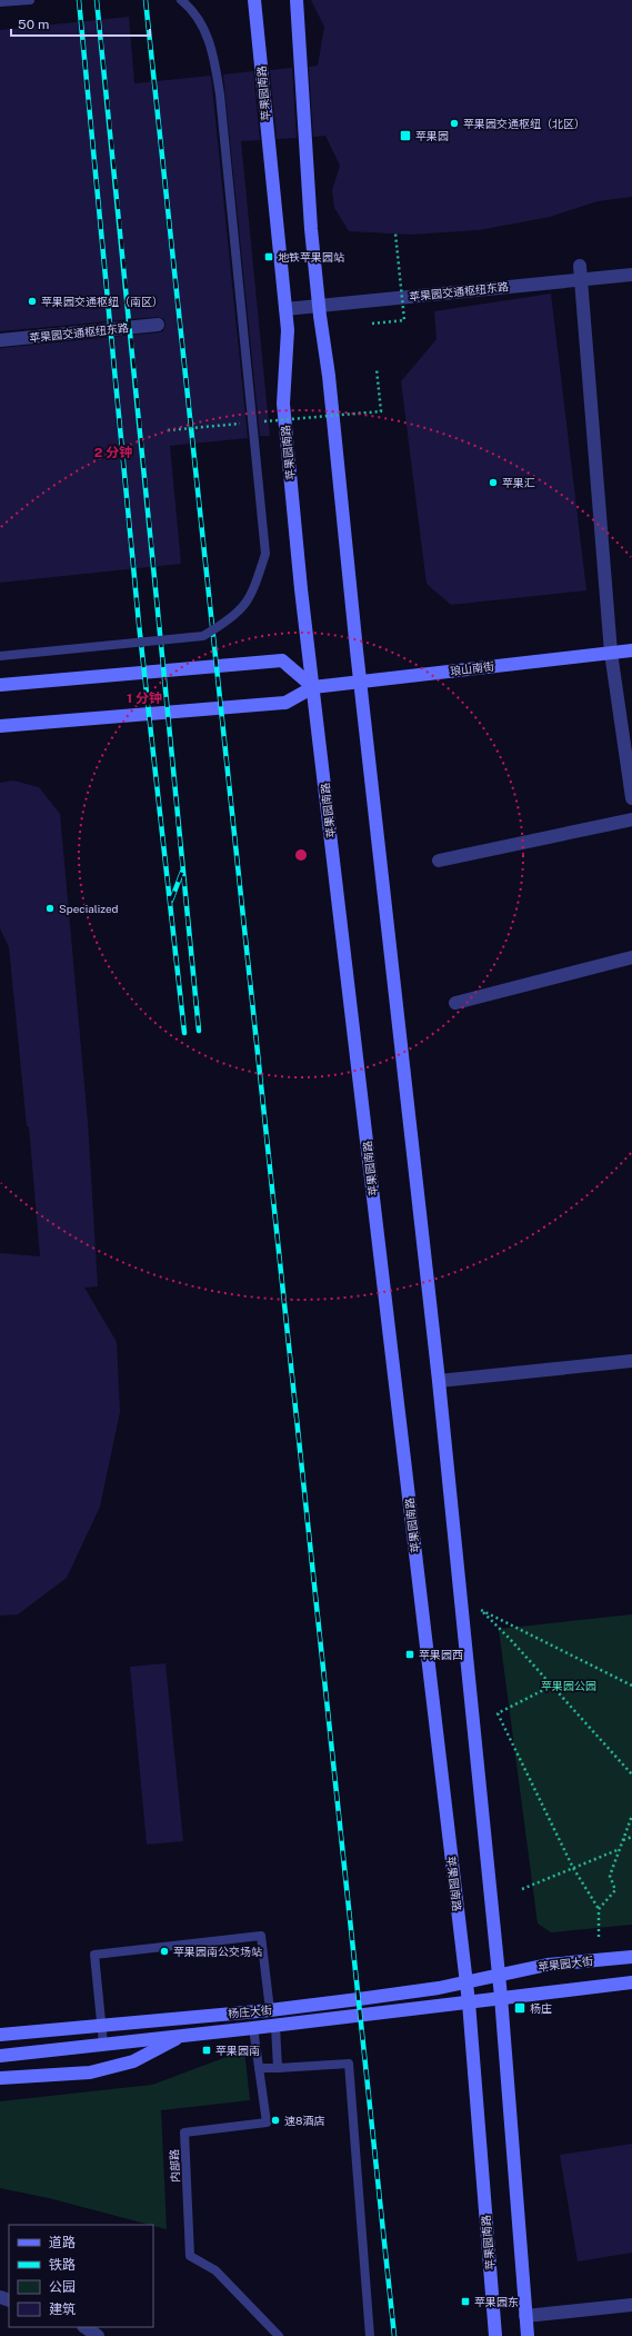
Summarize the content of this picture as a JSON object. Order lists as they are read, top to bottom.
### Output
{
  "streets": {
    "main road": [
      "苹果园南路",
      "琅山南街",
      "苹果园大街",
      "杨庄大街"
    ],
    "street": ["苹果园交通枢纽东路"],
    "lane": ["内部路"]
  },
  "crossings": [
    ["苹果园南路", "苹果园交通枢纽东路"],
    ["苹果园南路", "琅山南街"],
    ["苹果园南路", "杨庄大街"],
    ["苹果园大街", "杨庄大街"],
    ["杨庄大街", "内部路"]
  ],
  "parks": ["苹果园公园"],
  "places": {
    "other": [
      "苹果园交通枢纽（北区）",
      "苹果园交通枢纽（南区）",
      "苹果汇",
      "Specialized",
      "苹果园南公交场站",
      "速8酒店"
    ],
    "transit": [
      "苹果园",
      "地铁苹果园站",
      "苹果园西",
      "杨庄",
      "苹果园南",
      "苹果园东"
    ]
  },
  "legend": [
    "道路",
    "铁路",
    "公园",
    "建筑"
  ],
  "scale_bar": "50 m",
  "rings": ["2 分钟", "1 分钟"]
}
